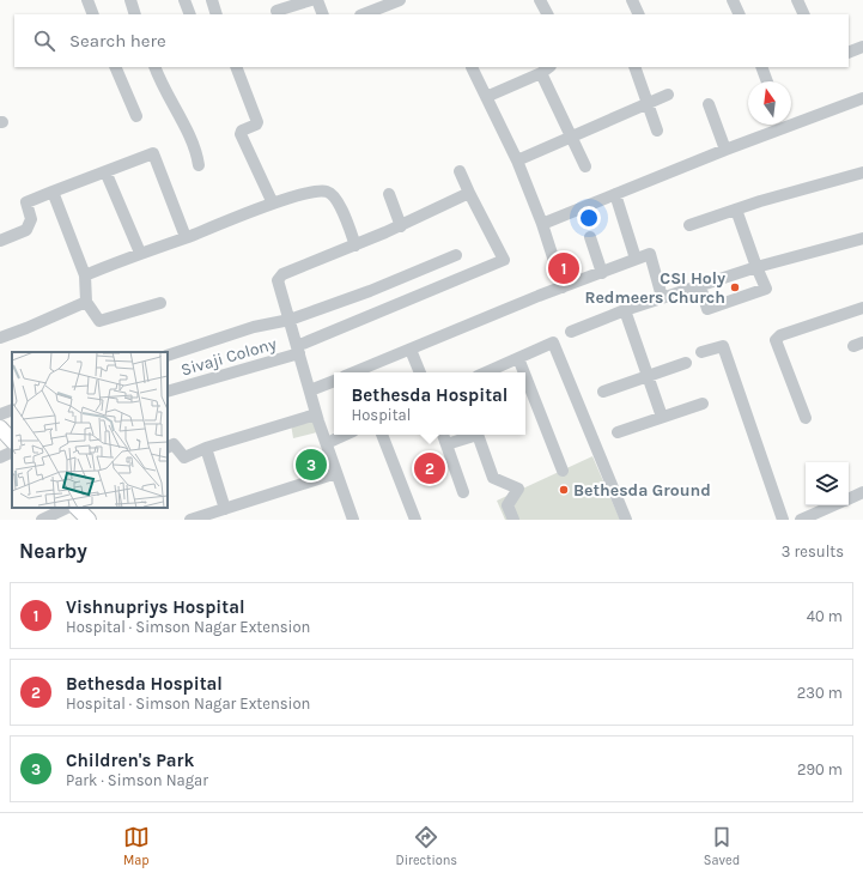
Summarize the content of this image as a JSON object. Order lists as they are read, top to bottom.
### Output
{
  "streets": {
    "street": ["Sivaji Colony"]
  },
  "places": ["CSI Holy Redmeers Church", "Bethesda Ground"],
  "north": "top",
  "page": {
    "search": "Search here",
    "pins": ["1", "3", "2"],
    "popup": ["Bethesda Hospital", "Hospital"],
    "heading": ["Nearby", "3 results"],
    "list": [
      {
        "mark": "1",
        "name": "Vishnupriys Hospital",
        "note": "Hospital · Simson Nagar Extension",
        "value": "40 m"
      },
      {
        "mark": "2",
        "name": "Bethesda Hospital",
        "note": "Hospital · Simson Nagar Extension",
        "value": "230 m"
      },
      {
        "mark": "3",
        "name": "Children's Park",
        "note": "Park · Simson Nagar",
        "value": "290 m"
      }
    ],
    "nav": ["Map", "Directions", "Saved"]
  }
}
